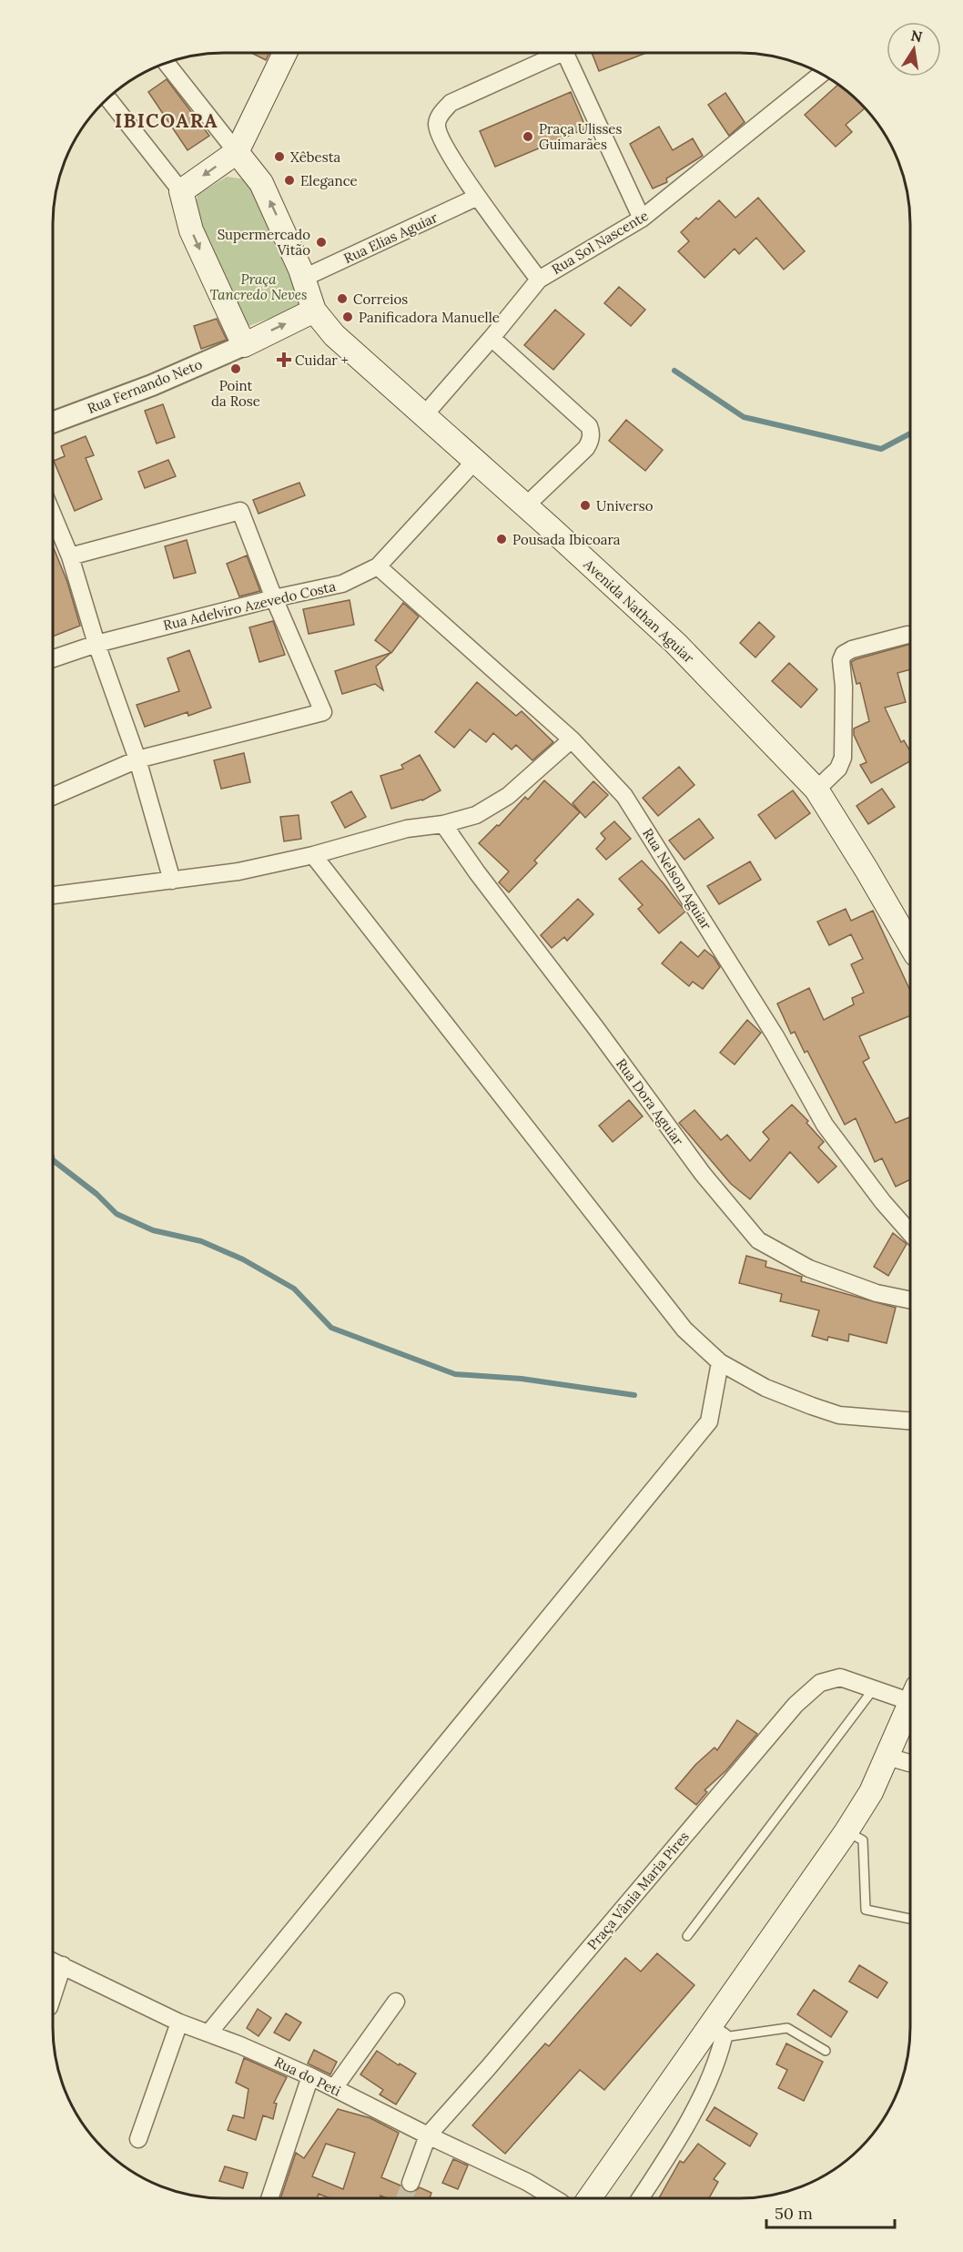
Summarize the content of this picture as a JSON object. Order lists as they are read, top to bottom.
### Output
{
  "streets": {
    "main road": ["Avenida Nathan Aguiar"],
    "street": [
      "Rua Elias Aguiar",
      "Rua Sol Nascente",
      "Rua Fernando Neto",
      "Rua Adelviro Azevedo Costa",
      "Rua Nelson Aguiar",
      "Rua Dora Aguiar",
      "Praça Vânia Maria Pires",
      "Rua do Peti"
    ]
  },
  "crossings": [
    ["Rua Sol Nascente", "Avenida Nathan Aguiar"],
    ["Rua Adelviro Azevedo Costa", "Avenida Nathan Aguiar"],
    ["Rua Adelviro Azevedo Costa", "Rua Nelson Aguiar"],
    ["Praça Vânia Maria Pires", "Rua do Peti"]
  ],
  "districts": ["IBICOARA"],
  "parks": ["Praça Tancredo Neves"],
  "places": {
    "other": [
      "Praça Ulisses Guimarães",
      "Xêbesta",
      "Elegance",
      "Supermercado Vitão",
      "Correios",
      "Panificadora Manuelle",
      "Point da Rose",
      "Universo",
      "Pousada Ibicoara"
    ],
    "health": ["Cuidar +"]
  },
  "scale_bar": "50 m",
  "north": "top"
}
